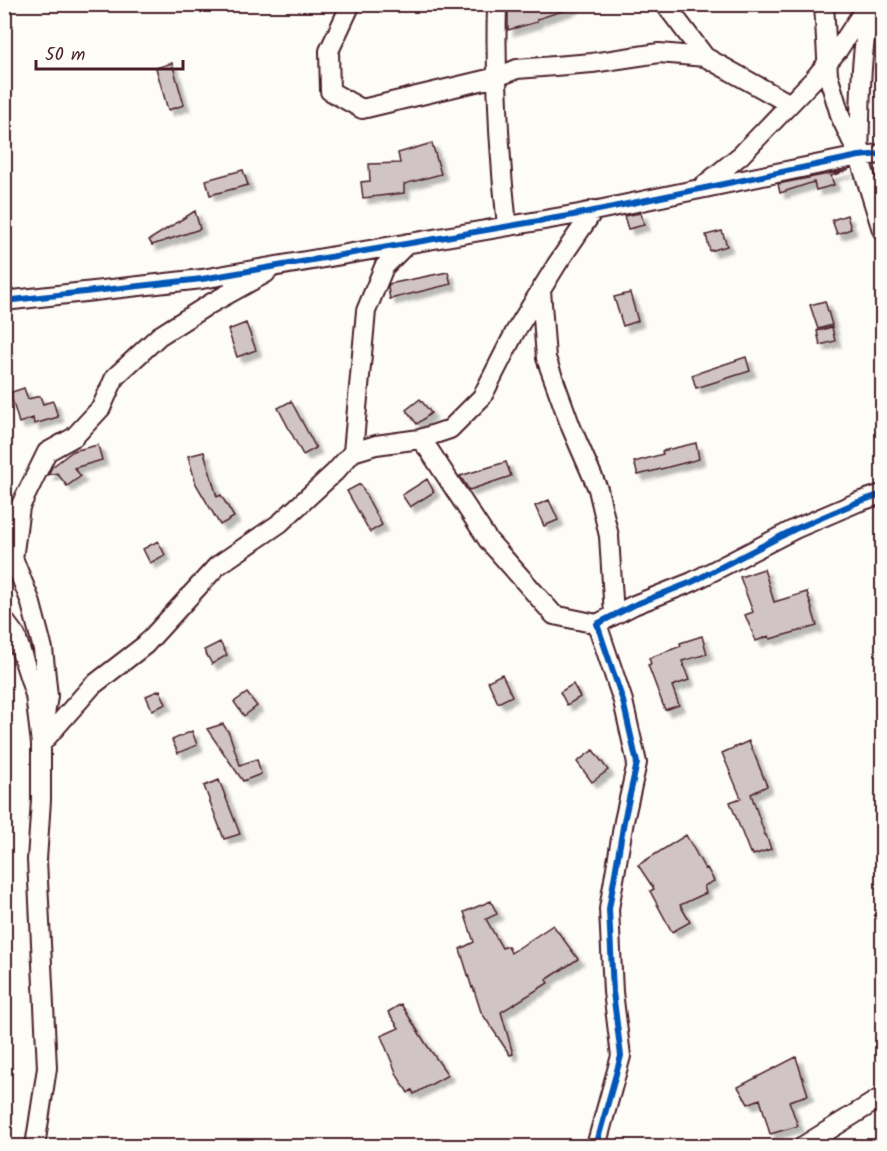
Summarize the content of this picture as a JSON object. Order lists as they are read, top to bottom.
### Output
{
  "scale_bar": "50 m"
}
